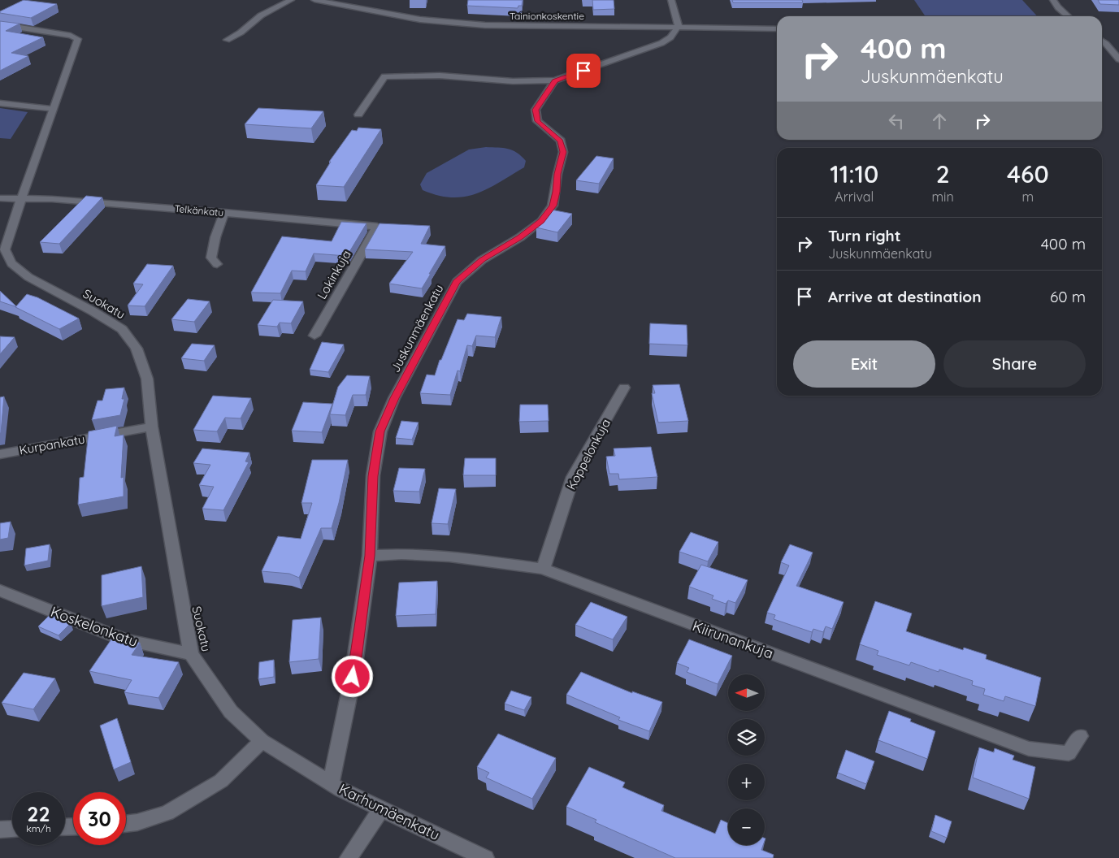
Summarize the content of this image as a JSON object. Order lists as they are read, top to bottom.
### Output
{
  "streets": {
    "street": [
      "Tainionkoskentie",
      "Telkänkatu",
      "Lokinkuja",
      "Suokatu",
      "Juskunmäenkatu",
      "Kurpankatu",
      "Koppelonkuja",
      "Koskelonkatu",
      "Kiirunankuja",
      "Karhumäenkatu"
    ]
  },
  "crossings": [
    ["Telkänkatu", "Lokinkuja"],
    ["Telkänkatu", "Suokatu"],
    ["Suokatu", "Kurpankatu"],
    ["Suokatu", "Koskelonkatu"],
    ["Suokatu", "Karhumäenkatu"],
    ["Juskunmäenkatu", "Kiirunankuja"],
    ["Juskunmäenkatu", "Karhumäenkatu"],
    ["Koppelonkuja", "Kiirunankuja"]
  ],
  "north": "left",
  "page": {
    "turn": ["400 m", "Juskunmäenkatu"],
    "eta": [
      "11:10",
      "Arrival",
      "2",
      "min",
      "460",
      "m"
    ],
    "list": [
      {
        "name": "Turn right",
        "note": "Juskunmäenkatu",
        "value": "400 m"
      },
      {
        "name": "Arrive at destination",
        "value": "60 m"
      }
    ],
    "buttons": ["Exit", "Share"],
    "map_buttons": ["+", "−"],
    "speed": "22 km/h",
    "limit": "30"
  }
}
